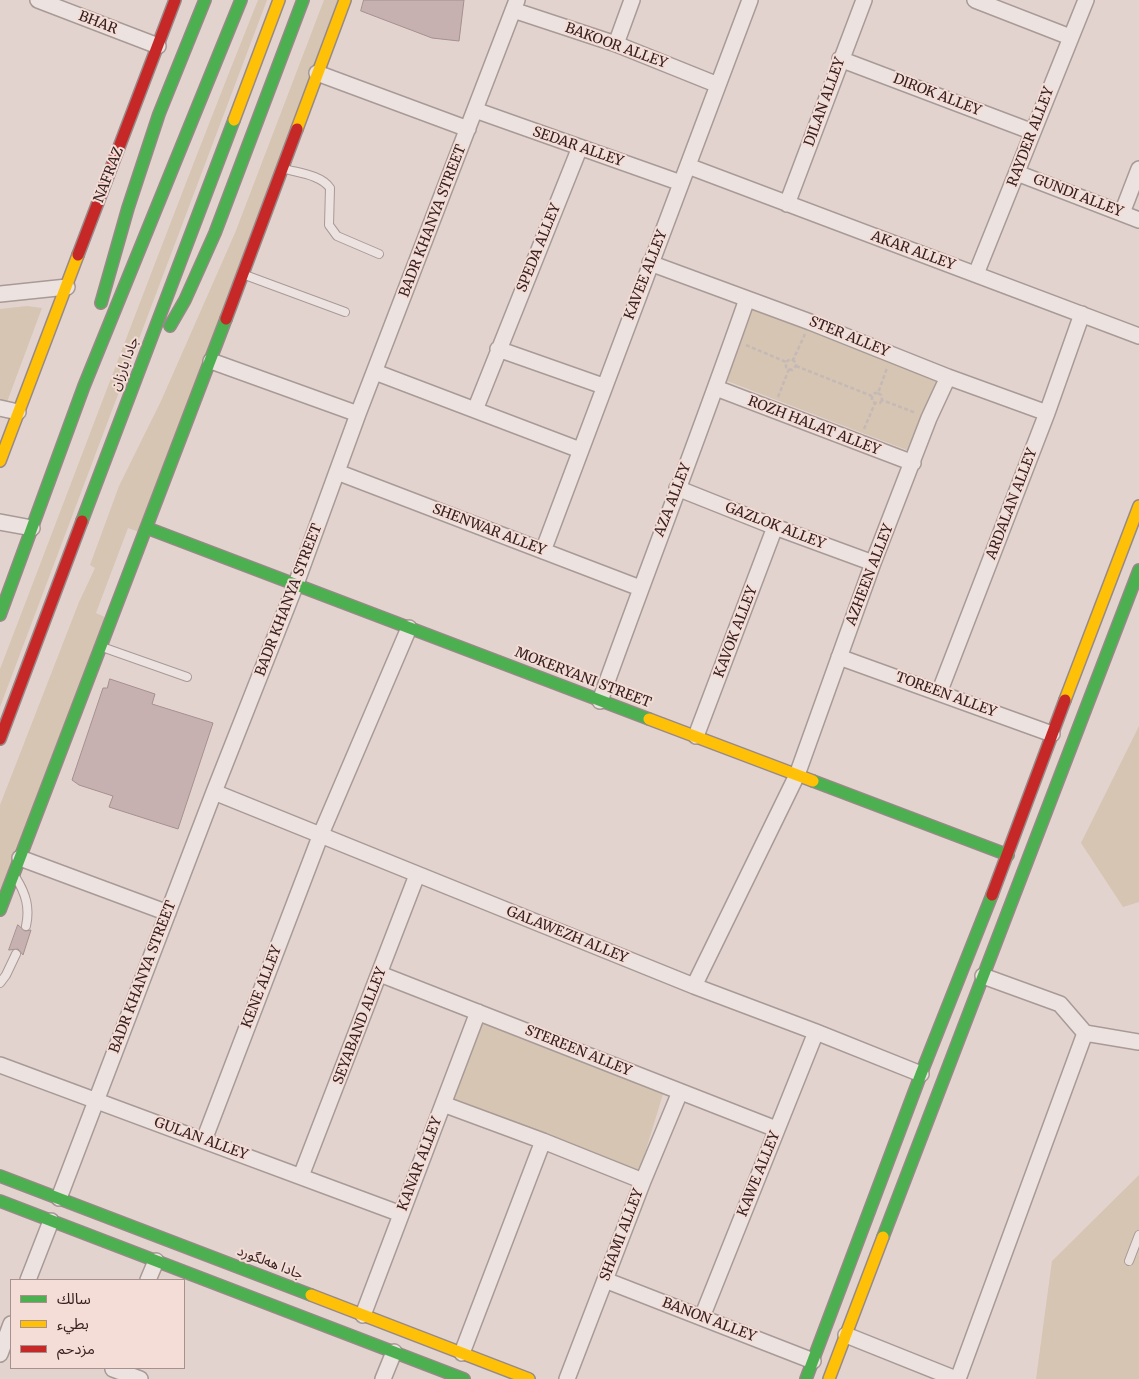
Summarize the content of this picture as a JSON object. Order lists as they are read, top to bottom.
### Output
{
  "streets": {
    "main road": [
      "NAFRAZ",
      "جادا بارزان",
      "MOKERYANI STREET",
      "جادا هەلگورد"
    ],
    "street": [
      "BHAR",
      "BAKOOR ALLEY",
      "DIROK ALLEY",
      "DILAN ALLEY",
      "RAYDER ALLEY",
      "SEDAR ALLEY",
      "GUNDI ALLEY",
      "BADR KHANYA STREET",
      "SPEDA ALLEY",
      "AKAR ALLEY",
      "KAVEE ALLEY",
      "STER ALLEY",
      "ROZH HALAT ALLEY",
      "AZA ALLEY",
      "ARDALAN ALLEY",
      "GAZLOK ALLEY",
      "SHENWAR ALLEY",
      "AZHEEN ALLEY",
      "KAVOK ALLEY",
      "TOREEN ALLEY",
      "GALAWEZH ALLEY",
      "KENE ALLEY",
      "SEYABAND ALLEY",
      "STEREEN ALLEY",
      "GULAN ALLEY",
      "KANAR ALLEY",
      "KAWE ALLEY",
      "SHAMI ALLEY",
      "BANON ALLEY"
    ]
  },
  "crossings": [
    ["BHAR", "NAFRAZ"],
    ["BAKOOR ALLEY", "BADR KHANYA STREET"],
    ["BAKOOR ALLEY", "KAVEE ALLEY"],
    ["DIROK ALLEY", "DILAN ALLEY"],
    ["DIROK ALLEY", "RAYDER ALLEY"],
    ["DILAN ALLEY", "AKAR ALLEY"],
    ["RAYDER ALLEY", "GUNDI ALLEY"],
    ["RAYDER ALLEY", "AKAR ALLEY"],
    ["SEDAR ALLEY", "BADR KHANYA STREET"],
    ["SEDAR ALLEY", "SPEDA ALLEY"],
    ["SEDAR ALLEY", "KAVEE ALLEY"],
    ["BADR KHANYA STREET", "SHENWAR ALLEY"],
    ["BADR KHANYA STREET", "MOKERYANI STREET"],
    ["BADR KHANYA STREET", "GALAWEZH ALLEY"],
    ["BADR KHANYA STREET", "GULAN ALLEY"],
    ["BADR KHANYA STREET", "جادا هەلگورد"],
    ["AKAR ALLEY", "KAVEE ALLEY"],
    ["AKAR ALLEY", "ARDALAN ALLEY"],
    ["KAVEE ALLEY", "STER ALLEY"],
    ["KAVEE ALLEY", "SHENWAR ALLEY"],
    ["STER ALLEY", "AZA ALLEY"],
    ["STER ALLEY", "ARDALAN ALLEY"],
    ["STER ALLEY", "AZHEEN ALLEY"],
    ["ROZH HALAT ALLEY", "AZA ALLEY"],
    ["ROZH HALAT ALLEY", "AZHEEN ALLEY"],
    ["AZA ALLEY", "GAZLOK ALLEY"],
    ["AZA ALLEY", "SHENWAR ALLEY"],
    ["AZA ALLEY", "MOKERYANI STREET"],
    ["ARDALAN ALLEY", "TOREEN ALLEY"],
    ["GAZLOK ALLEY", "AZHEEN ALLEY"],
    ["GAZLOK ALLEY", "KAVOK ALLEY"],
    ["AZHEEN ALLEY", "MOKERYANI STREET"],
    ["AZHEEN ALLEY", "TOREEN ALLEY"],
    ["AZHEEN ALLEY", "GALAWEZH ALLEY"],
    ["KAVOK ALLEY", "MOKERYANI STREET"],
    ["MOKERYANI STREET", "KENE ALLEY"],
    ["GALAWEZH ALLEY", "KENE ALLEY"],
    ["GALAWEZH ALLEY", "SEYABAND ALLEY"],
    ["GALAWEZH ALLEY", "KAWE ALLEY"],
    ["KENE ALLEY", "GULAN ALLEY"],
    ["SEYABAND ALLEY", "STEREEN ALLEY"],
    ["SEYABAND ALLEY", "GULAN ALLEY"],
    ["STEREEN ALLEY", "KANAR ALLEY"],
    ["STEREEN ALLEY", "KAWE ALLEY"],
    ["STEREEN ALLEY", "SHAMI ALLEY"],
    ["GULAN ALLEY", "KANAR ALLEY"],
    ["KANAR ALLEY", "جادا هەلگورد"],
    ["KAWE ALLEY", "BANON ALLEY"],
    ["SHAMI ALLEY", "BANON ALLEY"]
  ],
  "legend": ["سالك", "بطيء", "مزدحم"]
}
